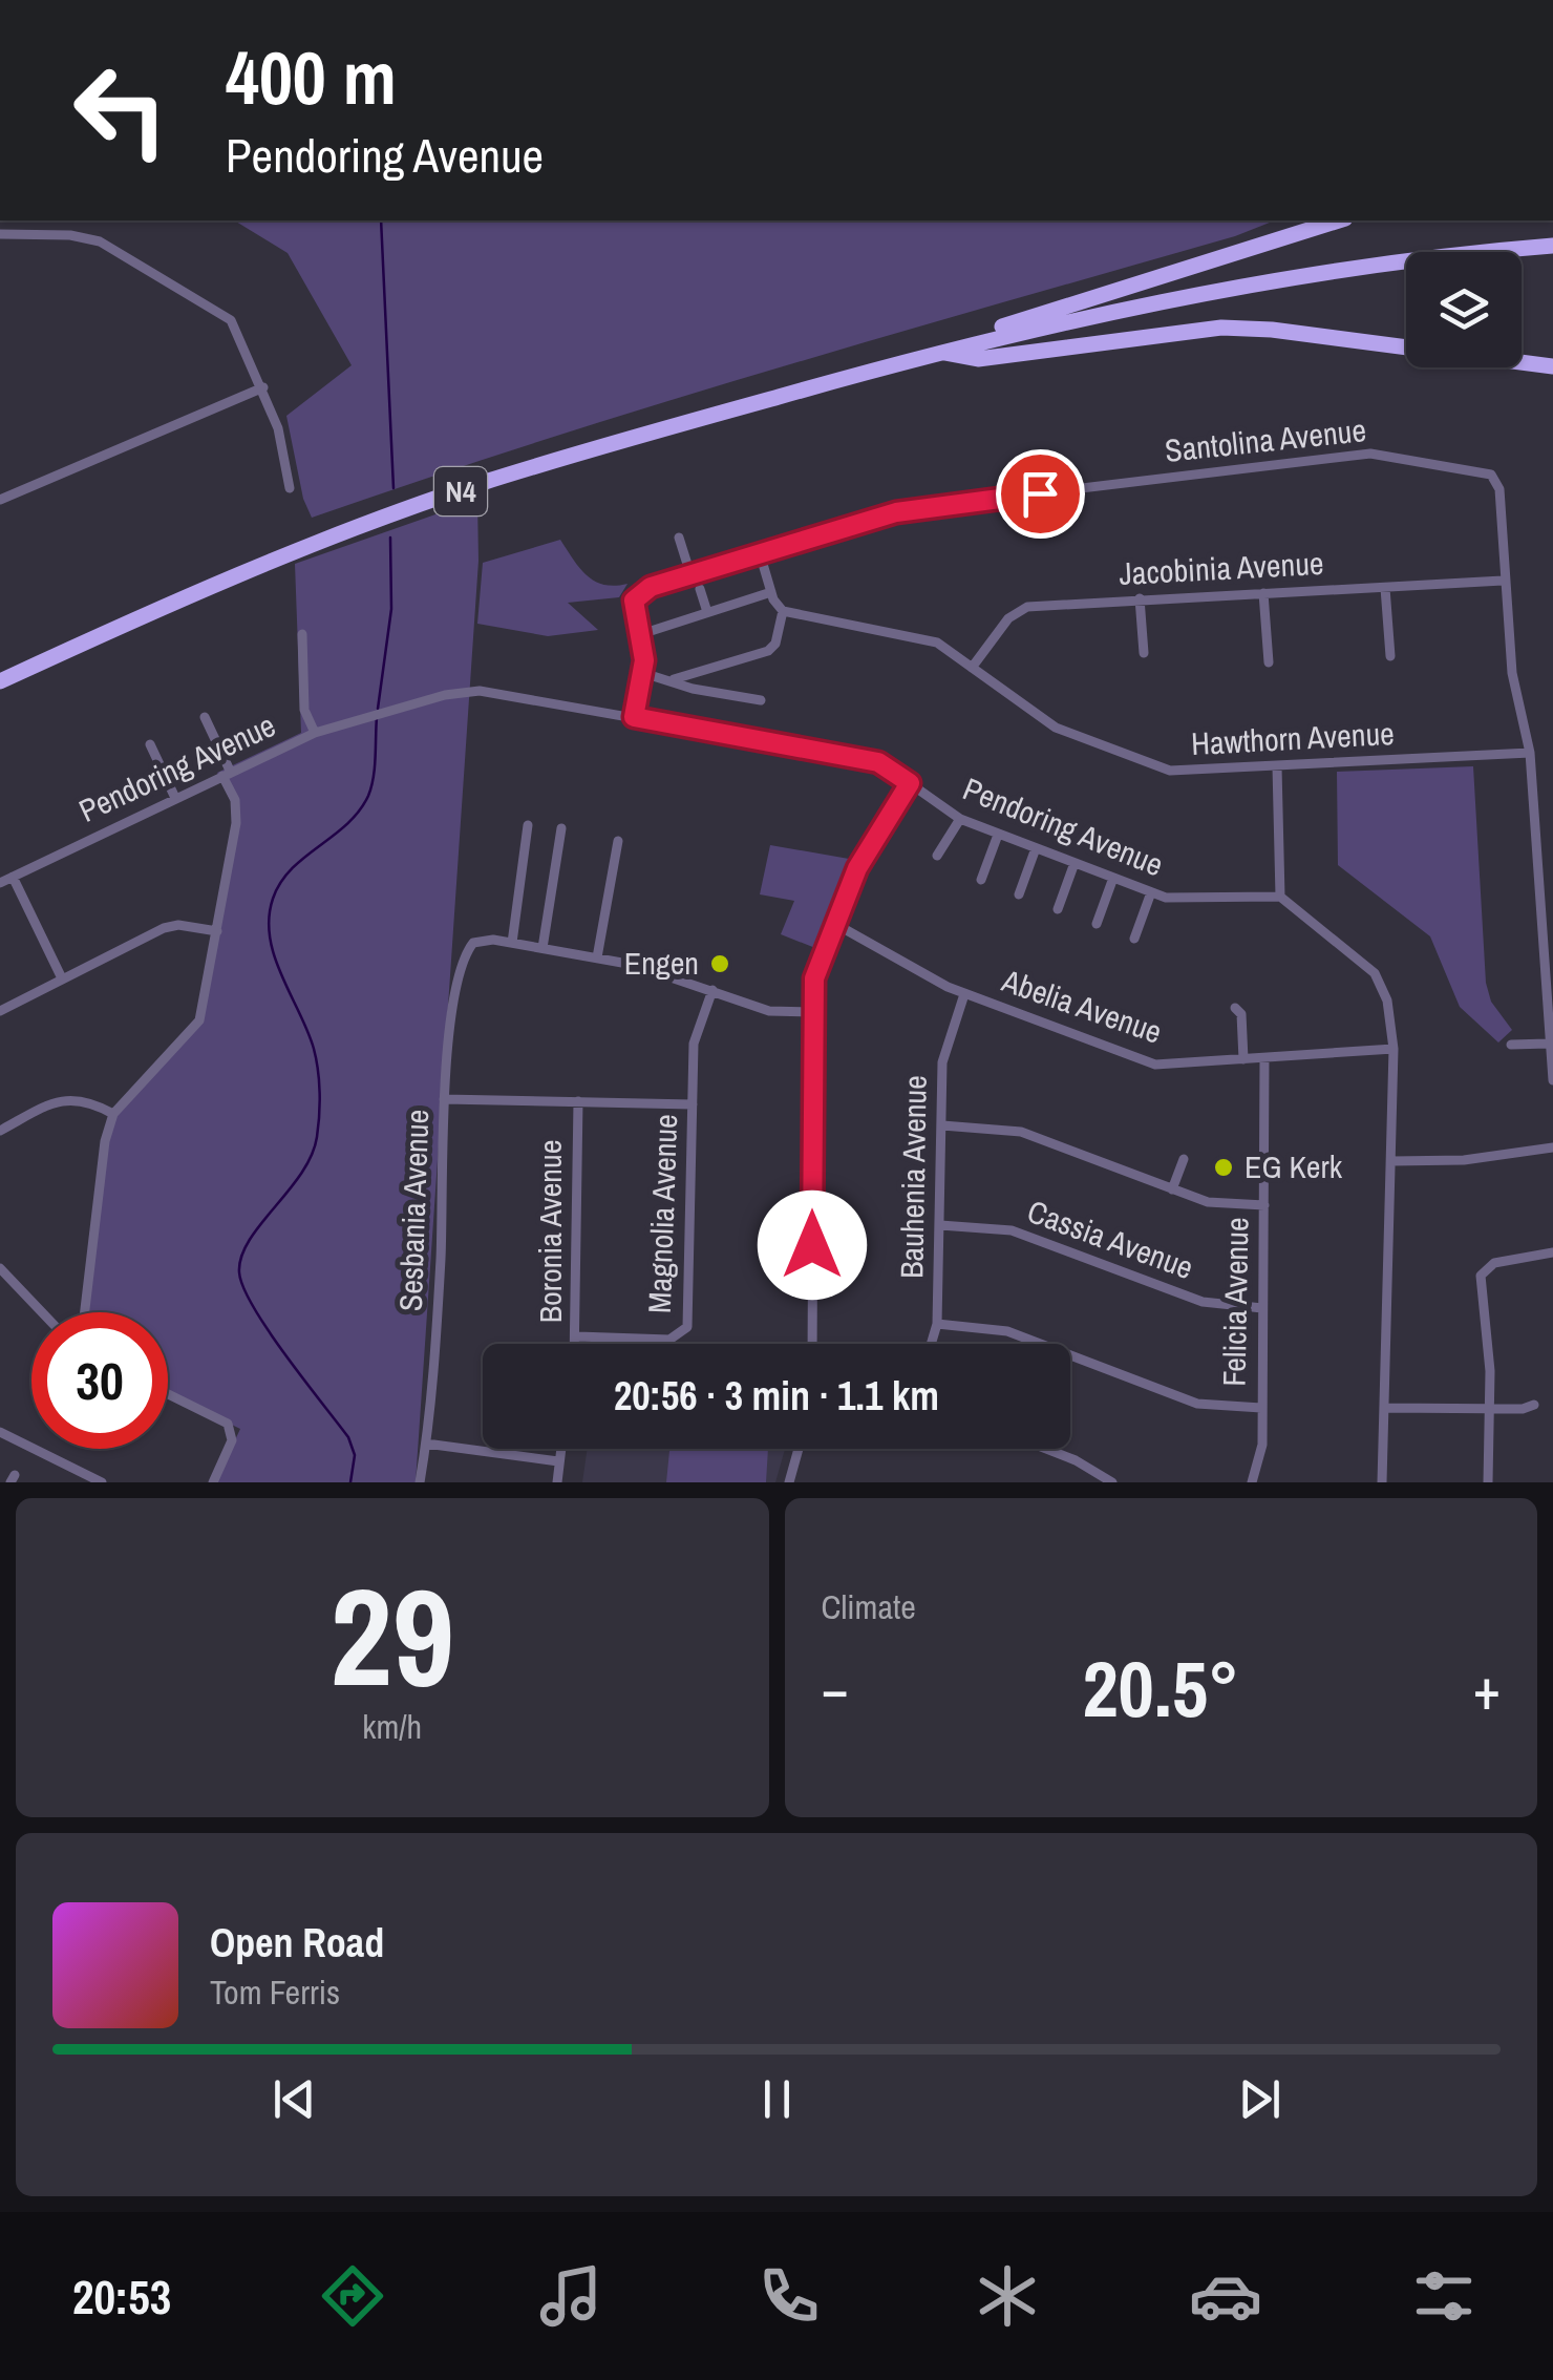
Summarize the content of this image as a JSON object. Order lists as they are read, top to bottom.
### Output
{
  "streets": {
    "highway": ["N4"],
    "street": [
      "Santolina Avenue",
      "Jacobinia Avenue",
      "Hawthorn Avenue",
      "Pendoring Avenue",
      "Abelia Avenue",
      "Bauhenia Avenue",
      "Sesbania Avenue",
      "Magnolia Avenue",
      "Boronia Avenue",
      "Cassia Avenue",
      "Felicia Avenue"
    ]
  },
  "crossings": [
    ["Santolina Avenue", "Jacobinia Avenue"],
    ["Santolina Avenue", "Hawthorn Avenue"],
    ["Santolina Avenue", "Pendoring Avenue"],
    ["Jacobinia Avenue", "Hawthorn Avenue"],
    ["Abelia Avenue", "Bauhenia Avenue"],
    ["Abelia Avenue", "Felicia Avenue"],
    ["Bauhenia Avenue", "Cassia Avenue"],
    ["Magnolia Avenue", "Boronia Avenue"],
    ["Cassia Avenue", "Felicia Avenue"]
  ],
  "places": ["Engen", "EG Kerk"],
  "page": {
    "turn": ["400 m", "Pendoring Avenue"],
    "limit": "30",
    "trip": "20:56 · 3 min · 1.1 km",
    "tile": [
      ["29", "km/h"],
      "Climate"
    ],
    "heat": ["−", "20.5°", "+"],
    "song": ["Open Road", "Tom Ferris"],
    "tabs": "20:53"
  }
}
